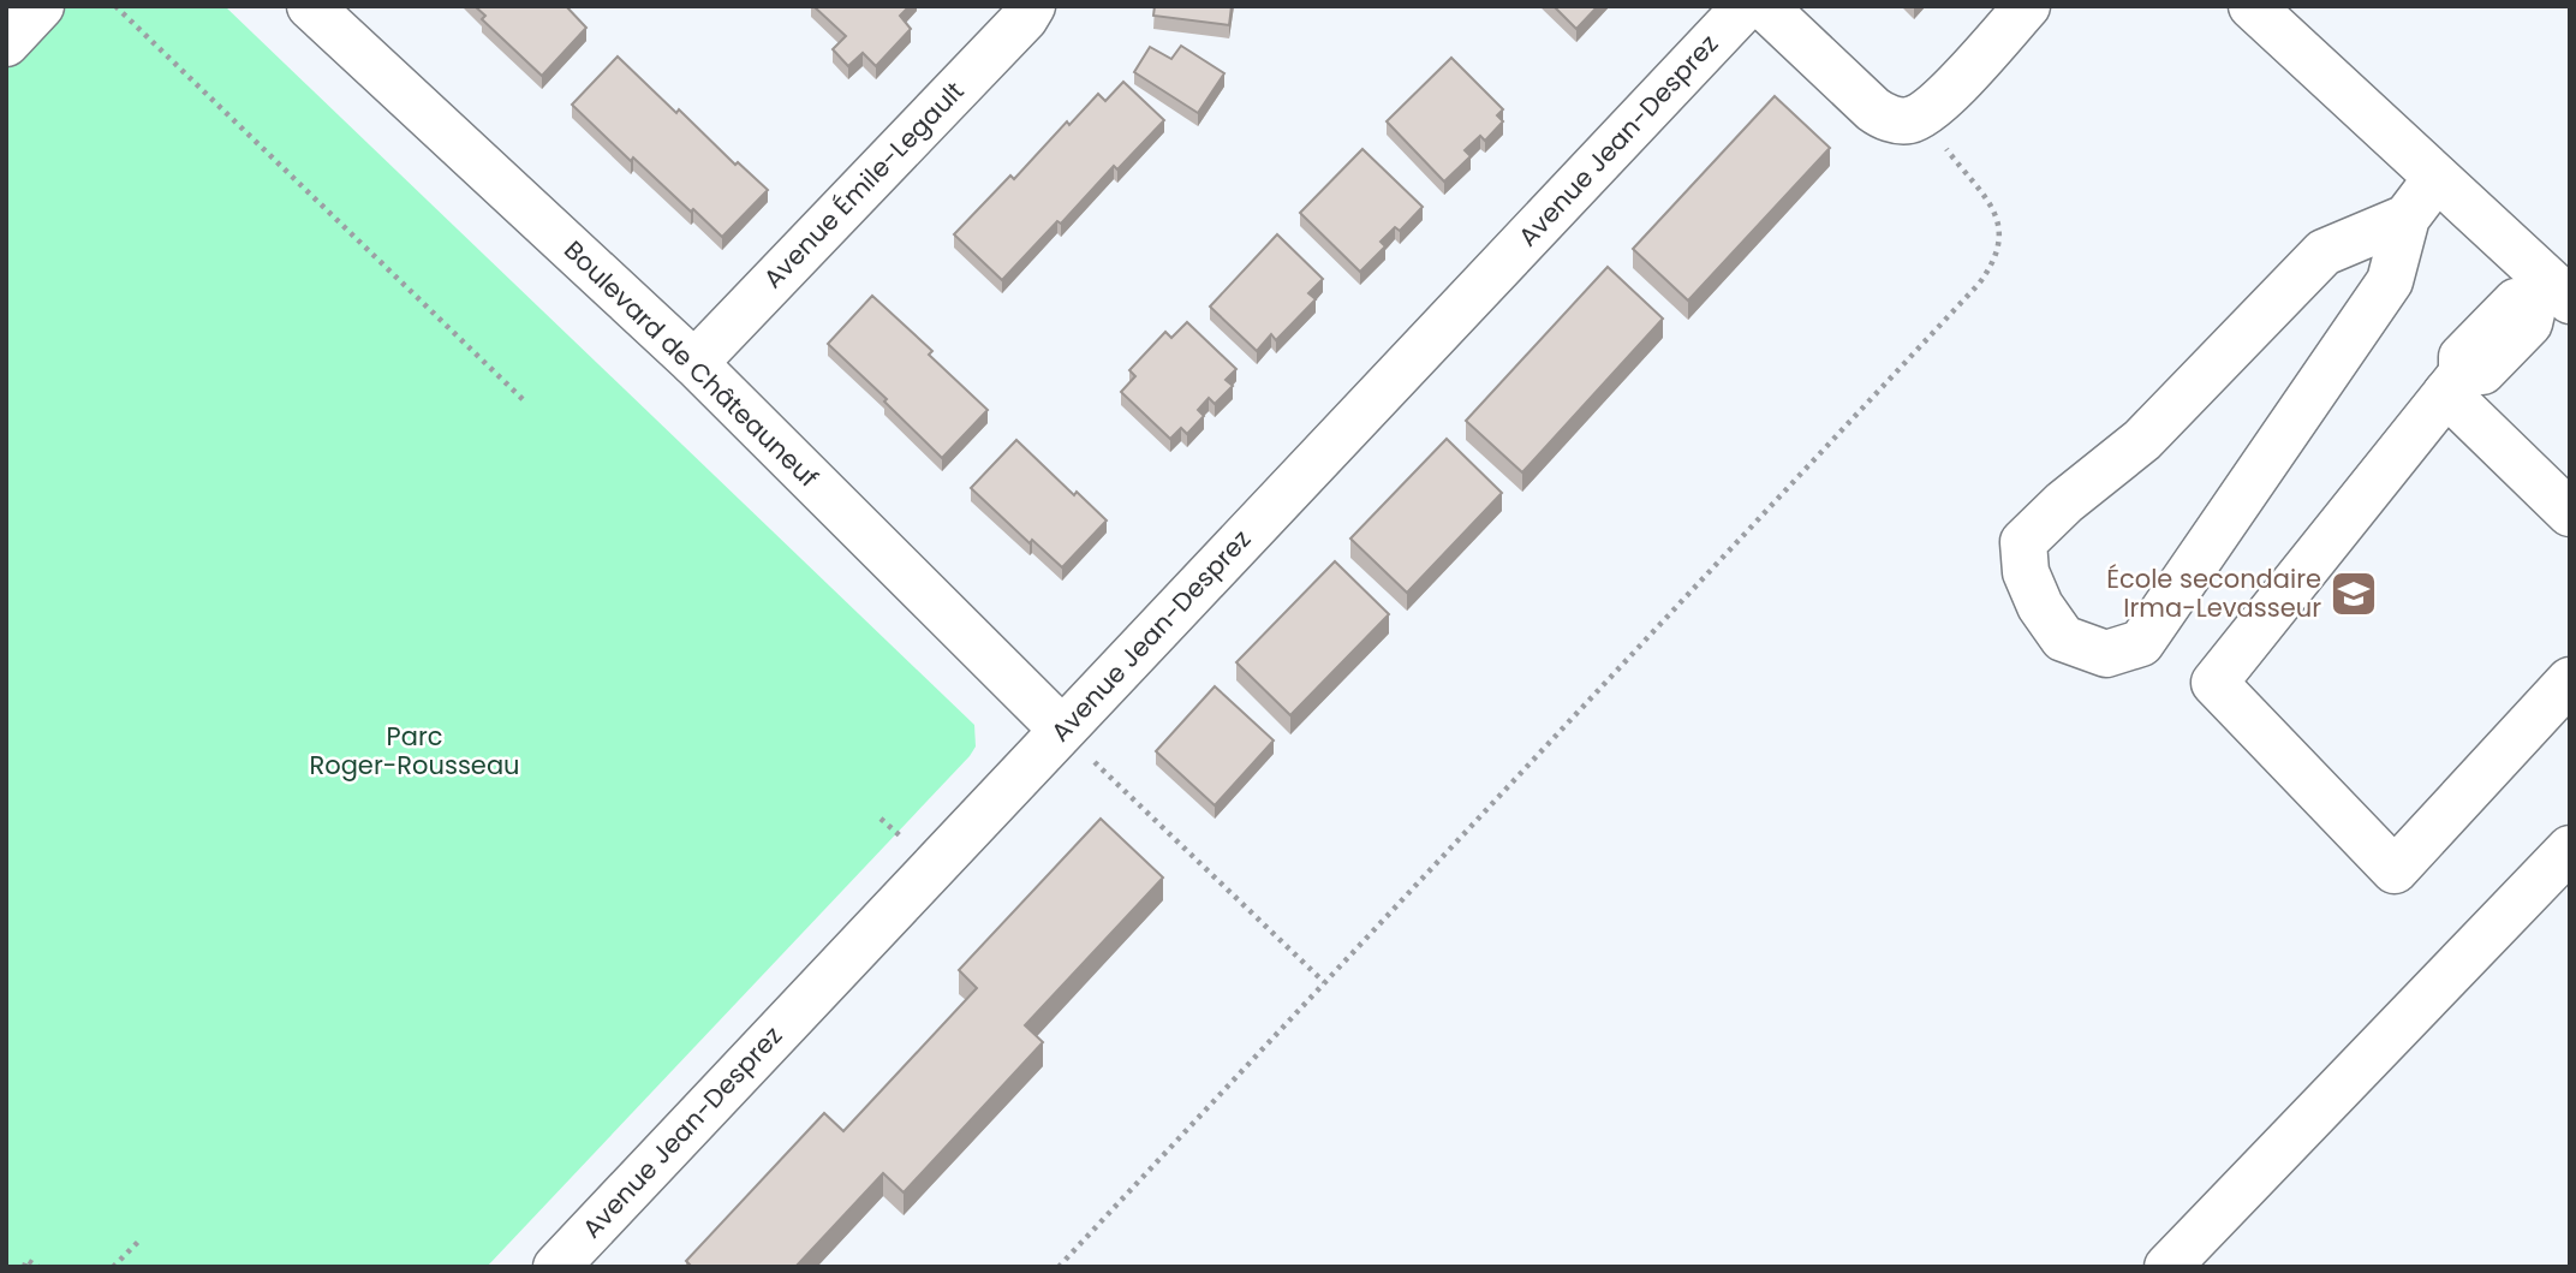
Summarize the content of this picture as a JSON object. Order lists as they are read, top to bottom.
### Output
{
  "streets": {
    "street": ["Avenue Jean-Desprez", "Avenue Émile-Legault", "Boulevard de Châteauneuf"]
  },
  "crossings": [
    ["Avenue Jean-Desprez", "Boulevard de Châteauneuf"],
    ["Avenue Émile-Legault", "Boulevard de Châteauneuf"]
  ],
  "parks": ["Parc Roger-Rousseau"],
  "places": {
    "school or university": ["École secondaire Irma-Levasseur"]
  }
}
